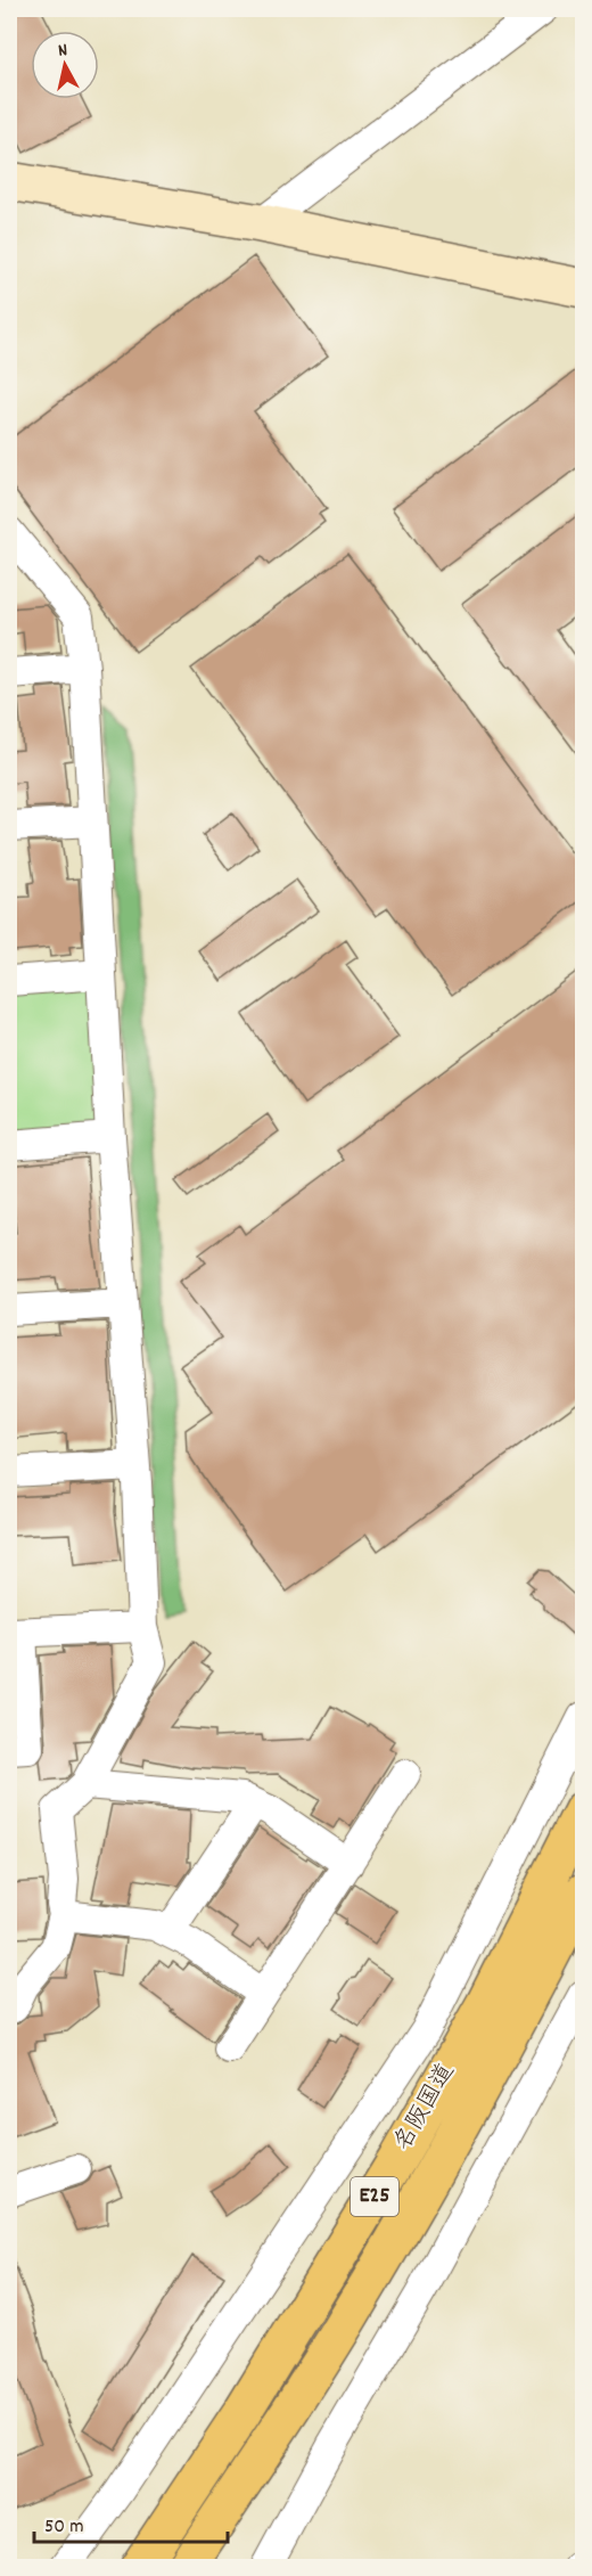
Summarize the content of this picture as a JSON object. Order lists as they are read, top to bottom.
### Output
{
  "streets": {
    "highway": ["名阪国道", "E25"]
  },
  "scale_bar": "50 m",
  "north": "top"
}
